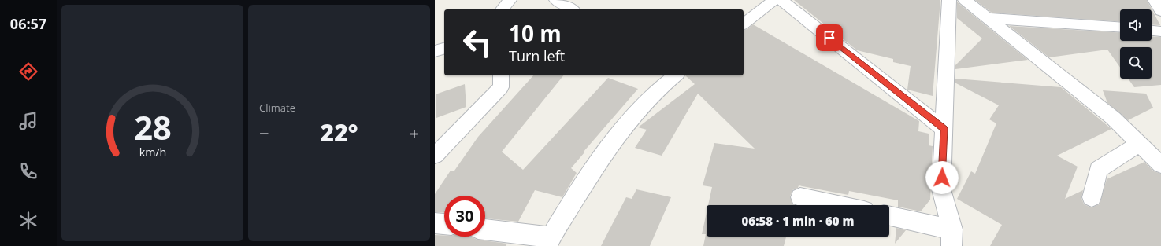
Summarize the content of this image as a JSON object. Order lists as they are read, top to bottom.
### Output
{
  "page": {
    "tabs": "06:57",
    "tile": "Climate",
    "turn": ["10 m", "Turn left"],
    "heat": ["−", "22°", "+"],
    "limit": "30",
    "trip": "06:58 · 1 min · 60 m",
    "gauge": ["28", "km/h"]
  }
}
